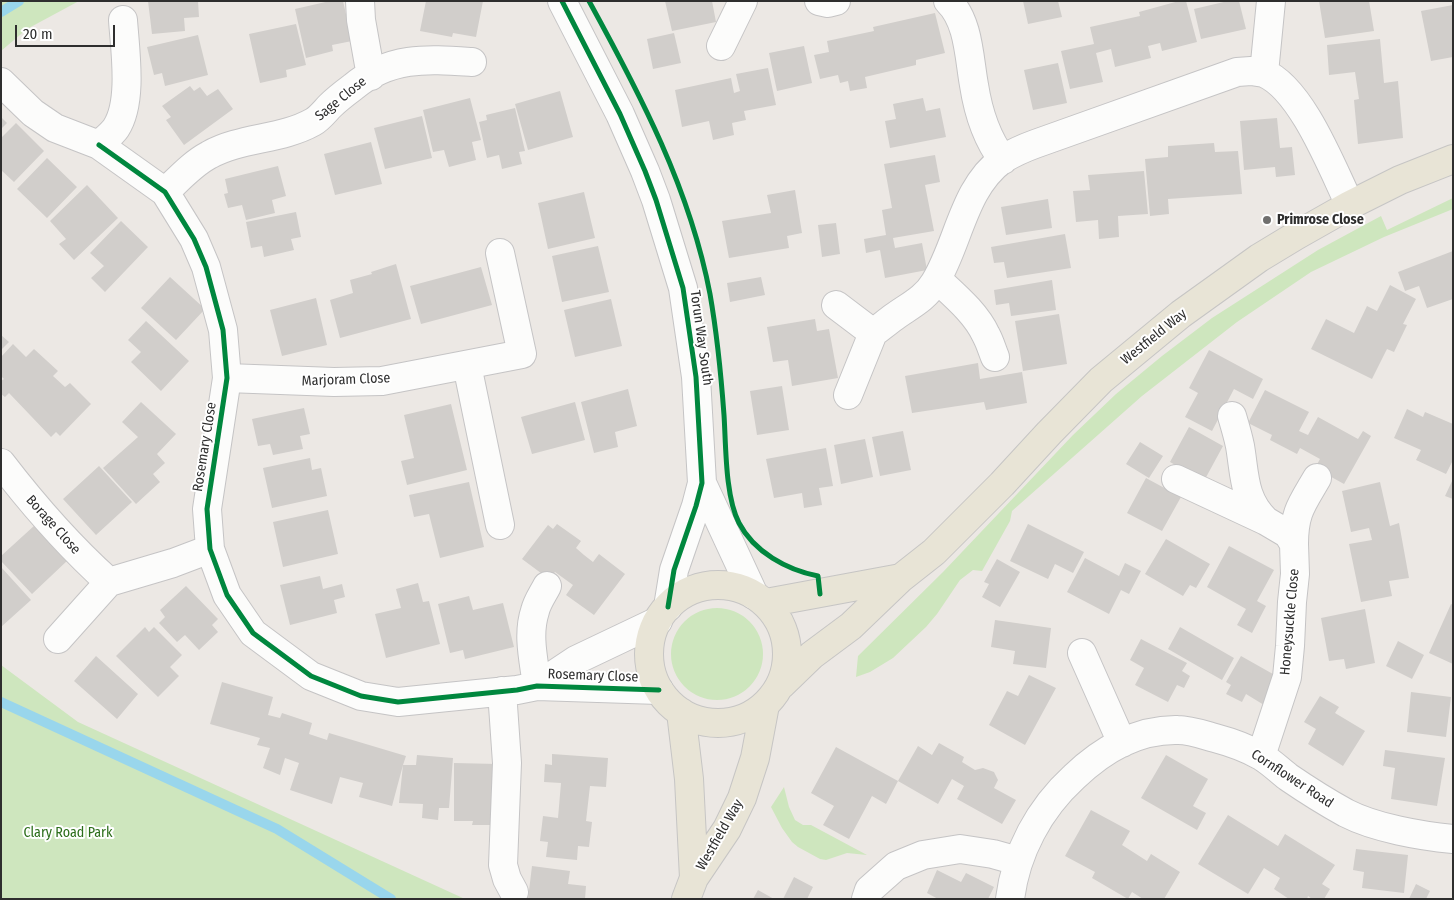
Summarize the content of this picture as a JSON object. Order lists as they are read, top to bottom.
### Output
{
  "streets": {
    "main road": ["Westfield Way"],
    "street": [
      "Sage Close",
      "Torun Way South",
      "Marjoram Close",
      "Rosemary Close",
      "Borage Close",
      "Honeysuckle Close",
      "Cornflower Road"
    ]
  },
  "crossings": [
    ["Sage Close", "Rosemary Close"],
    ["Westfield Way", "Torun Way South"],
    ["Westfield Way", "Rosemary Close"],
    ["Torun Way South", "Rosemary Close"],
    ["Marjoram Close", "Rosemary Close"],
    ["Honeysuckle Close", "Cornflower Road"]
  ],
  "parks": ["Clary Road Park"],
  "places": ["Primrose Close"],
  "scale_bar": "20 m"
}
